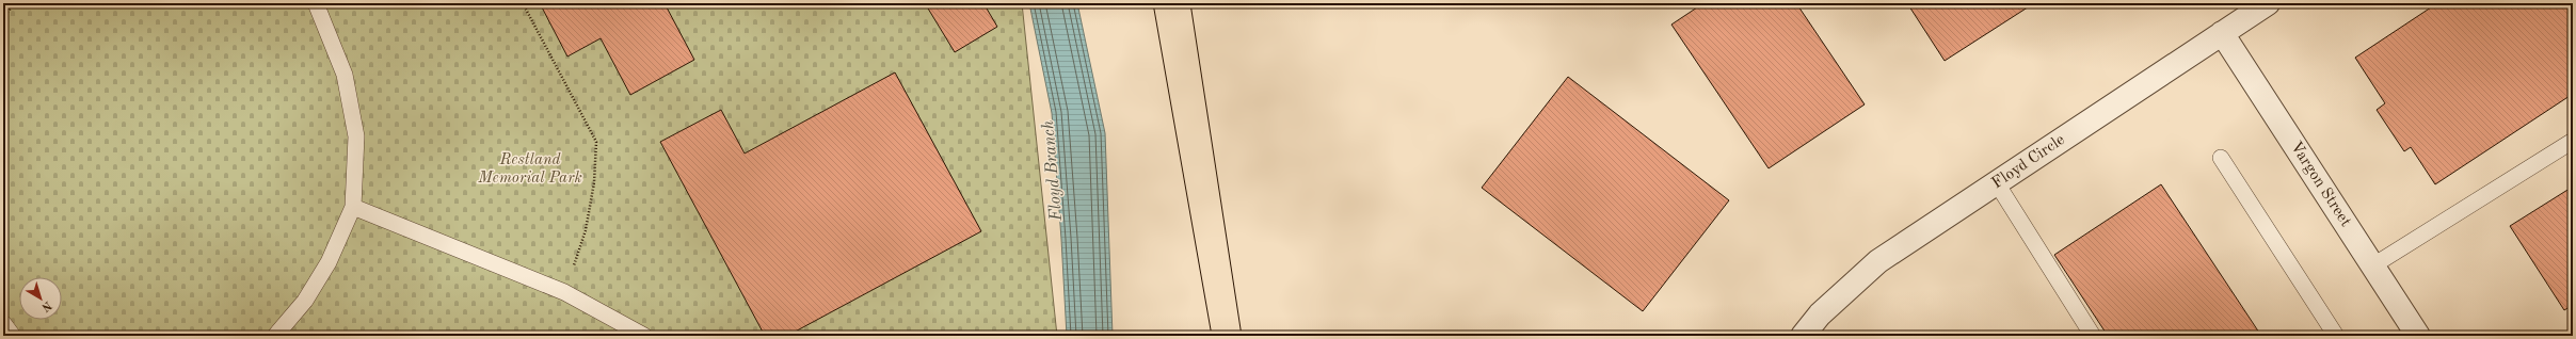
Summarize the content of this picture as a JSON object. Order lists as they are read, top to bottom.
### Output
{
  "streets": {
    "street": ["Floyd Circle", "Vargon Street"]
  },
  "crossings": [
    ["Floyd Circle", "Vargon Street"]
  ],
  "water": ["Floyd Branch"],
  "parks": ["Restland Memorial Park"],
  "north": "bottom right"
}
